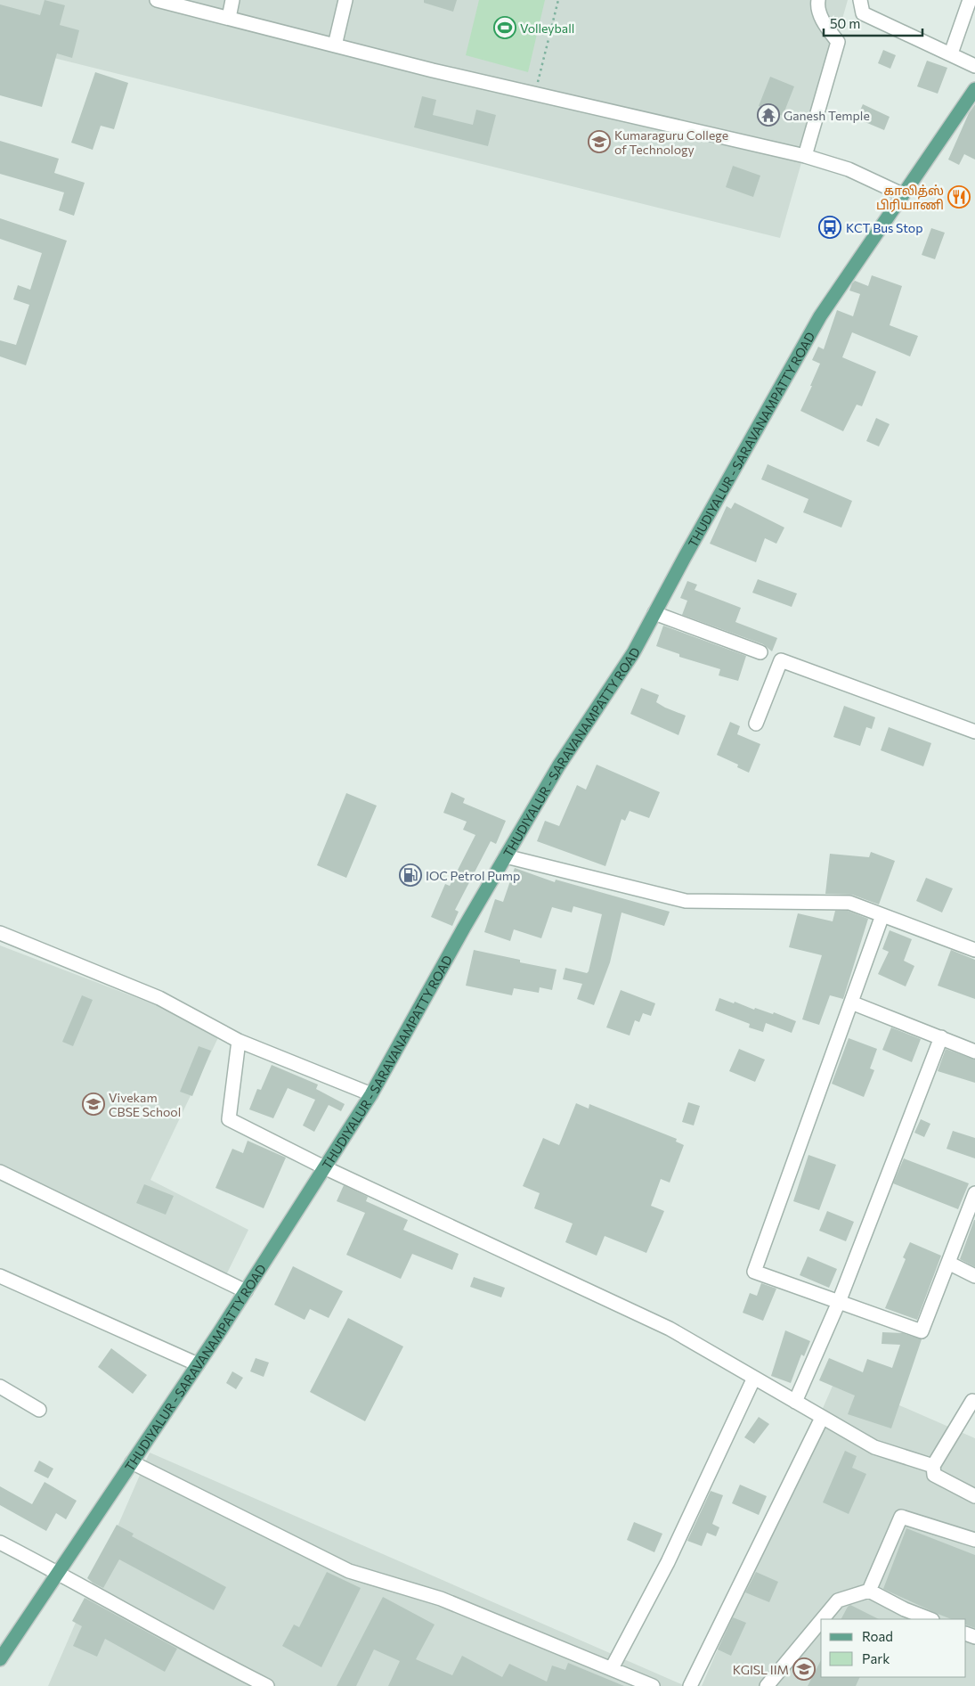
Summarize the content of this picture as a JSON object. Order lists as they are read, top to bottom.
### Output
{
  "streets": {
    "main road": ["THUDIYALUR - SARAVANAMPATTY ROAD"]
  },
  "places": {
    "sports": ["Volleyball"],
    "temple": ["Ganesh Temple"],
    "school or university": ["Kumaraguru College of Technology", "Vivekam CBSE School", "KGISL IIM"],
    "restaurant": ["காலித்ஸ் பிரியாணி"],
    "bus stop": ["KCT Bus Stop"],
    "fuel station": ["IOC Petrol Pump"]
  },
  "legend": ["Road", "Park"],
  "scale_bar": "50 m"
}
